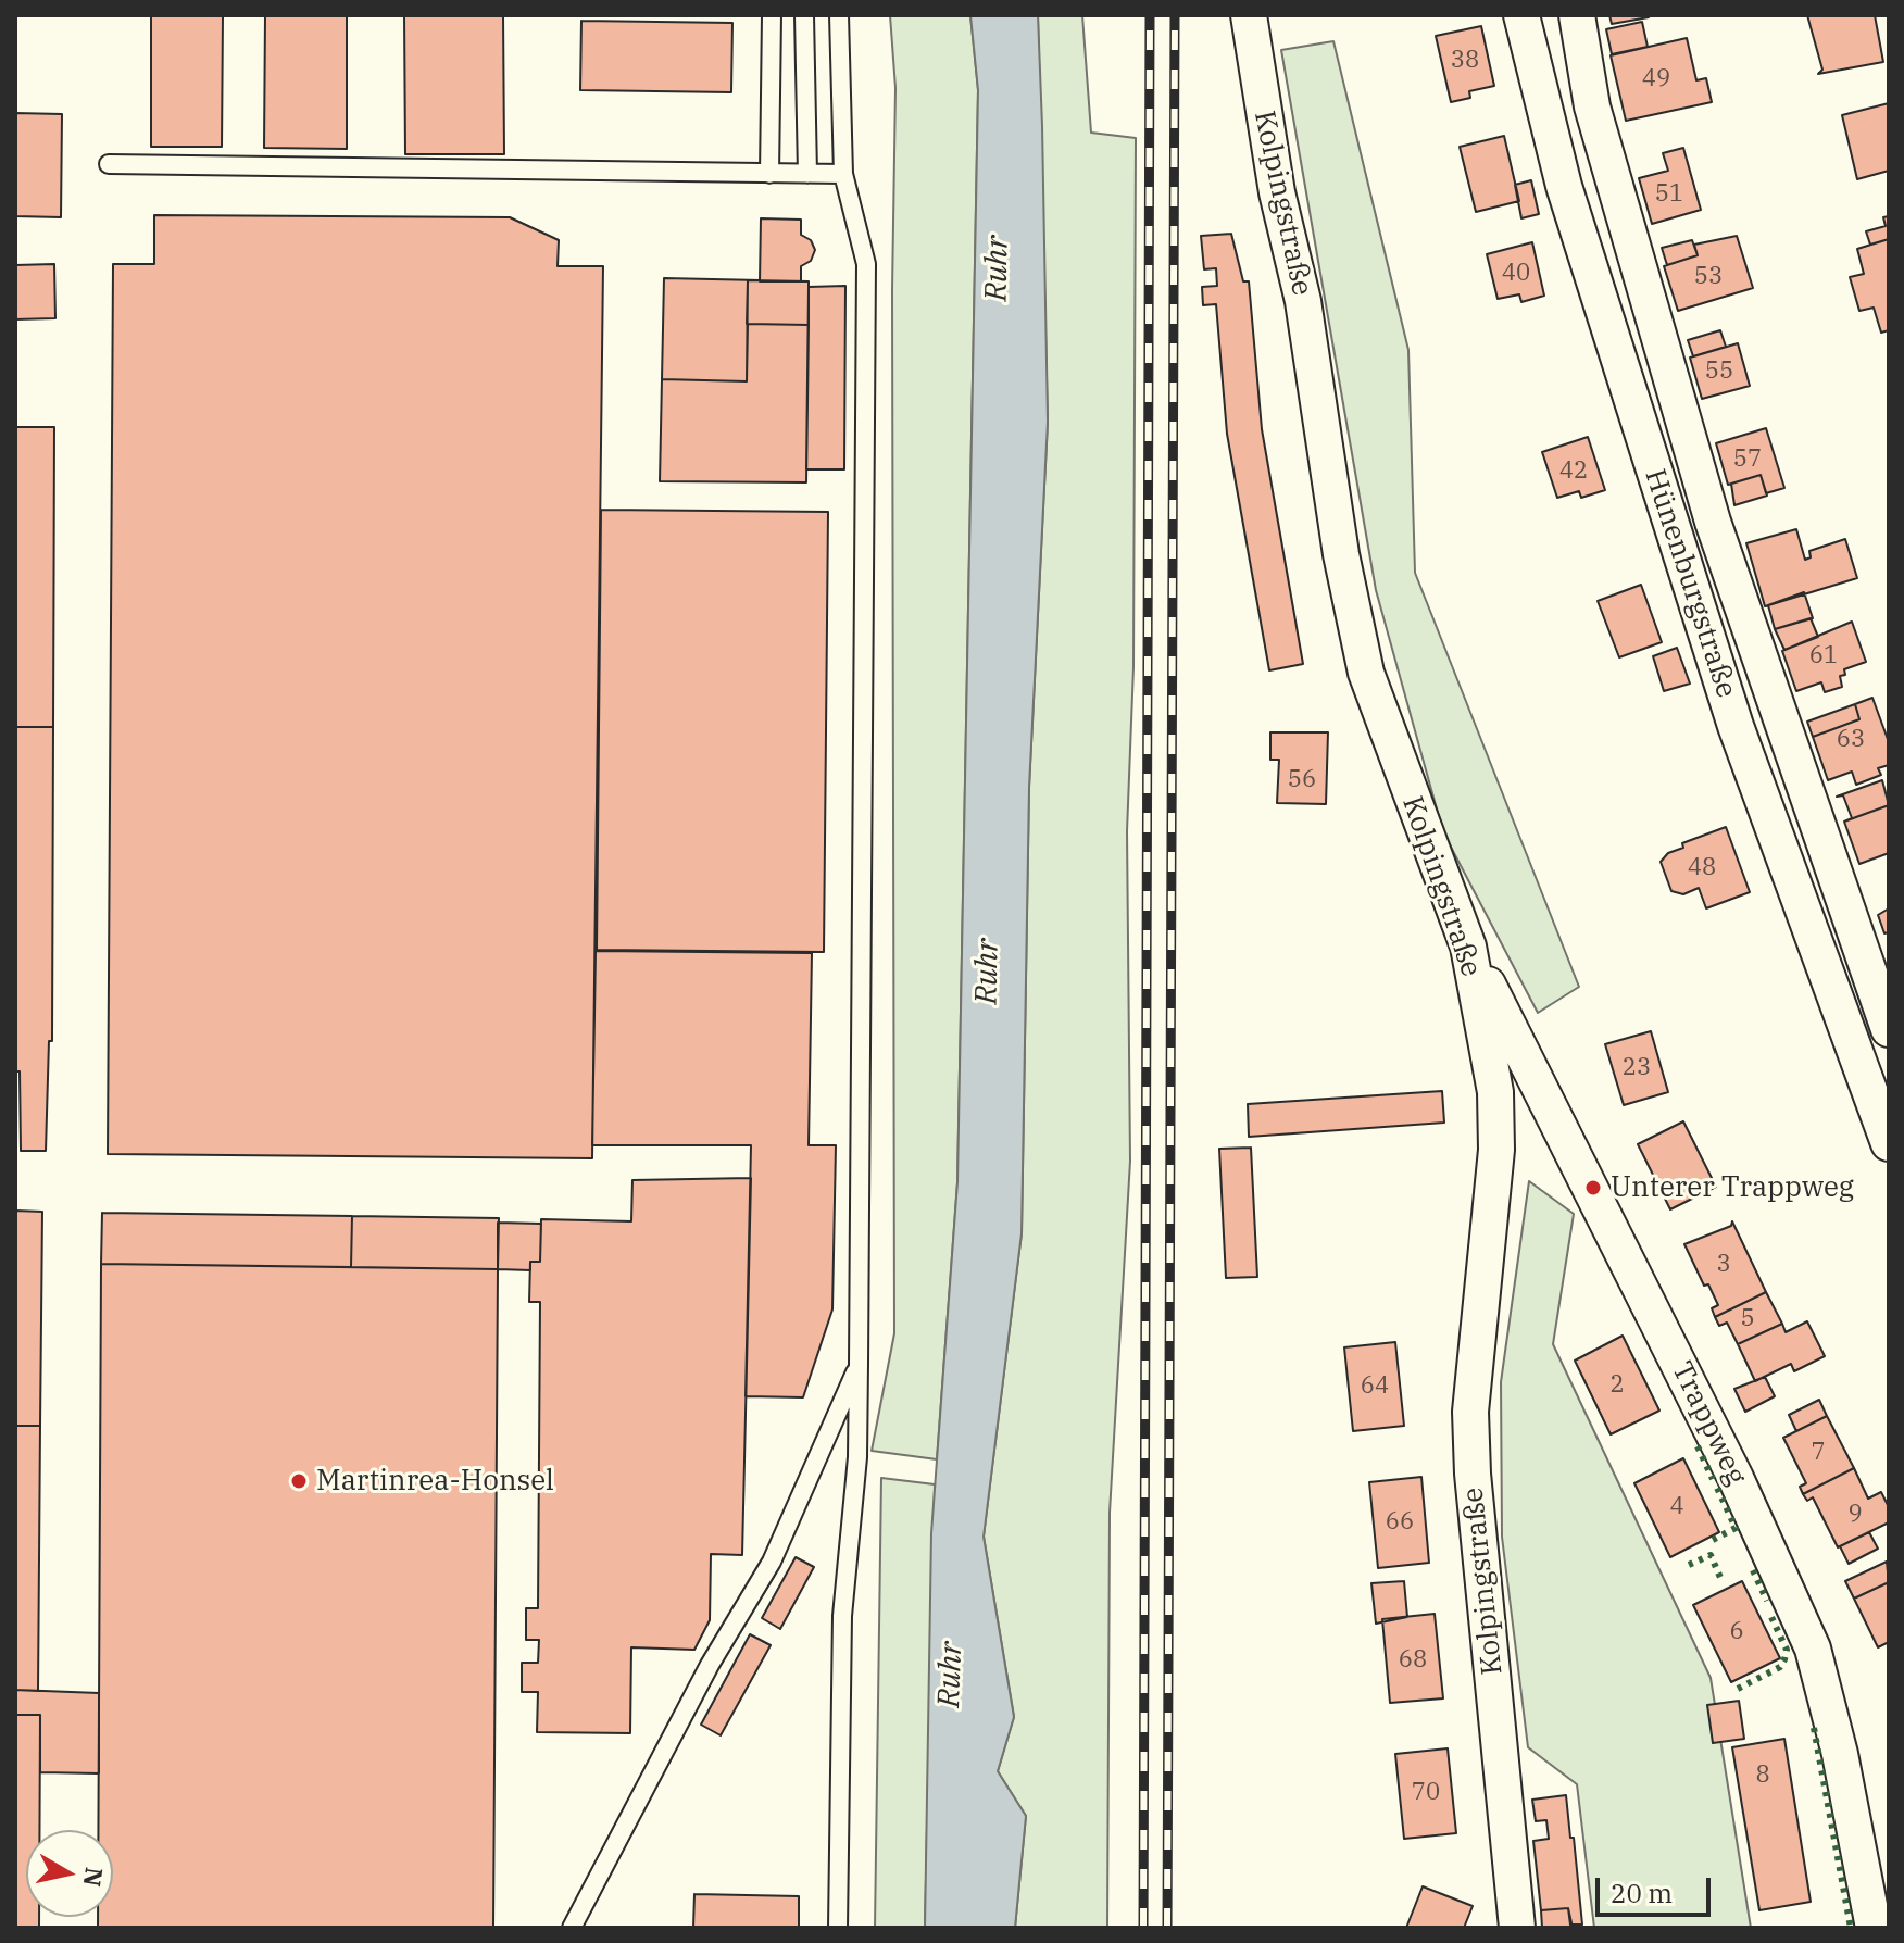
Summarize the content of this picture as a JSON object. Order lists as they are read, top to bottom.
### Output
{
  "streets": {
    "street": ["Kolpingstraße", "Hünenburgstraße", "Trappweg"]
  },
  "crossings": [
    ["Kolpingstraße", "Trappweg"]
  ],
  "water": ["Ruhr"],
  "places": ["Unterer Trappweg", "Martinrea-Honsel"],
  "house_numbers": [
    "38",
    "49",
    "51",
    "40",
    "53",
    "55",
    "57",
    "42",
    "61",
    "63",
    "56",
    "48",
    "23",
    "3",
    "5",
    "2",
    "64",
    "7",
    "4",
    "9",
    "66",
    "6",
    "68",
    "8",
    "70"
  ],
  "scale_bar": "20 m",
  "north": "right"
}
